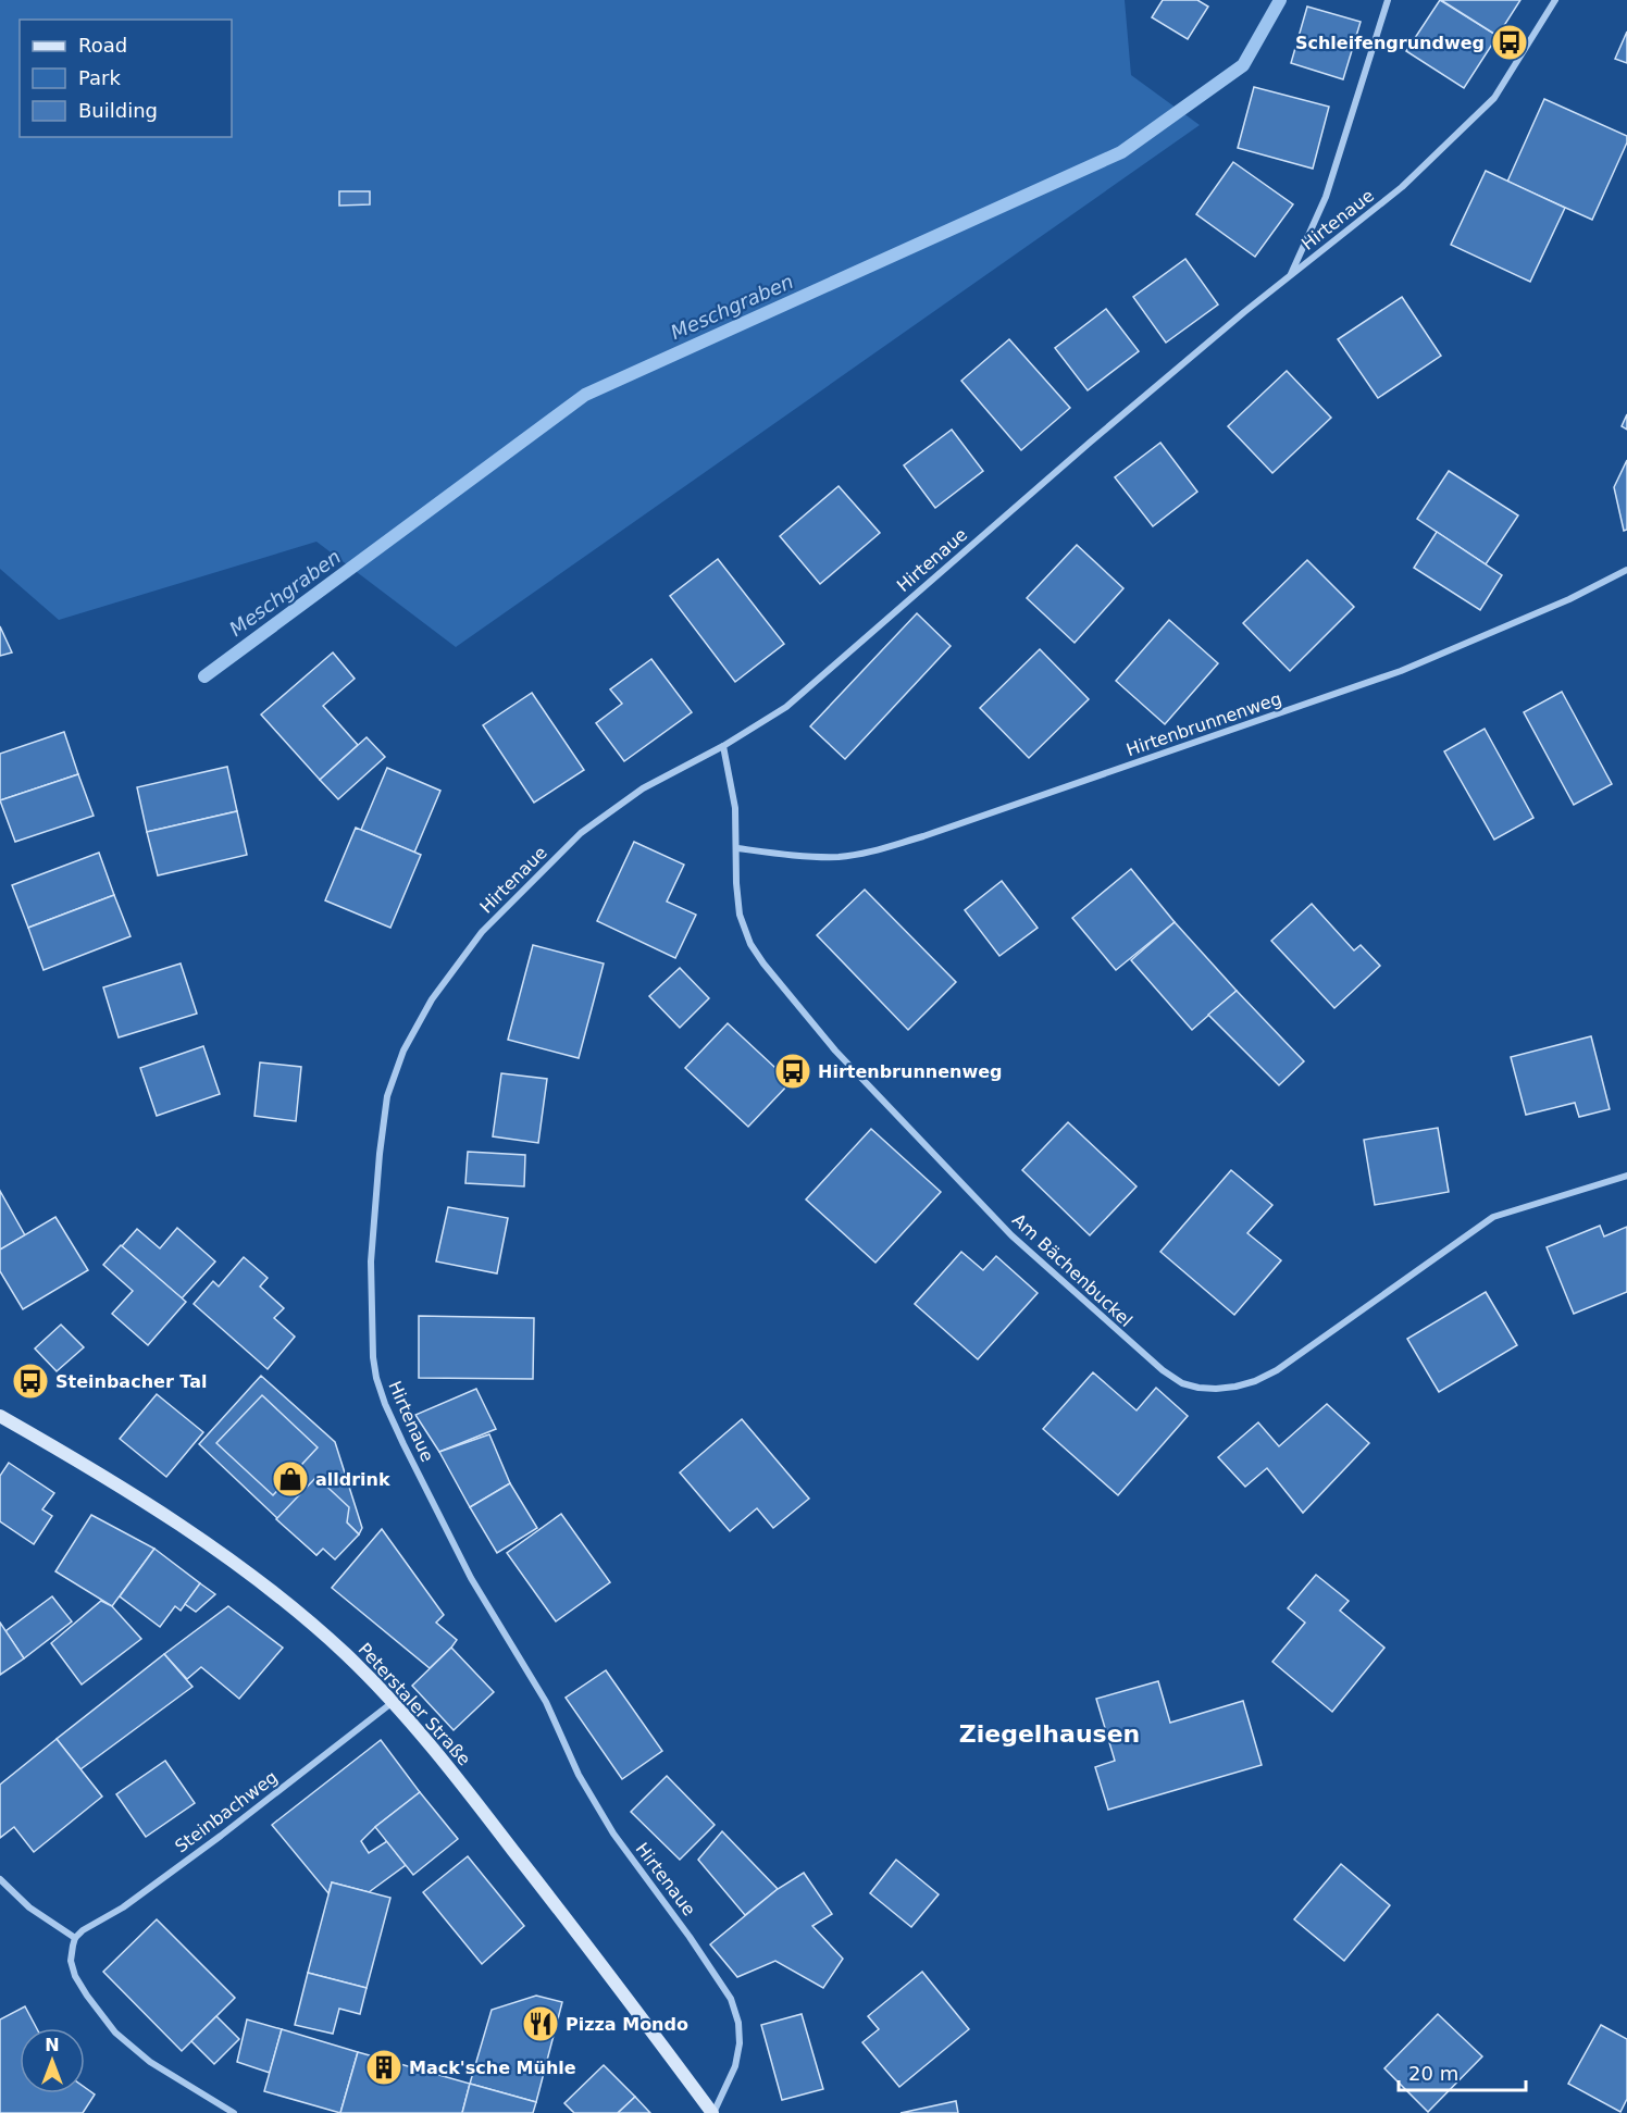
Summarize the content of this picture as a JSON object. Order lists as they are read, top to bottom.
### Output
{
  "streets": {
    "main road": ["Peterstaler Straße"],
    "street": [
      "Hirtenaue",
      "Hirtenbrunnenweg",
      "Am Bächenbuckel",
      "Steinbachweg"
    ]
  },
  "crossings": [
    ["Hirtenaue", "Am Bächenbuckel"],
    ["Hirtenaue", "Peterstaler Straße"],
    ["Hirtenbrunnenweg", "Am Bächenbuckel"],
    ["Peterstaler Straße", "Steinbachweg"]
  ],
  "districts": ["Ziegelhausen"],
  "water": ["Meschgraben"],
  "places": {
    "bus stop": ["Schleifengrundweg", "Hirtenbrunnenweg", "Steinbacher Tal"],
    "shop": ["alldrink"],
    "restaurant": ["Pizza Mondo"],
    "building": ["Mack'sche Mühle"]
  },
  "legend": ["Road", "Park", "Building"],
  "scale_bar": "20 m",
  "north": "top"
}
